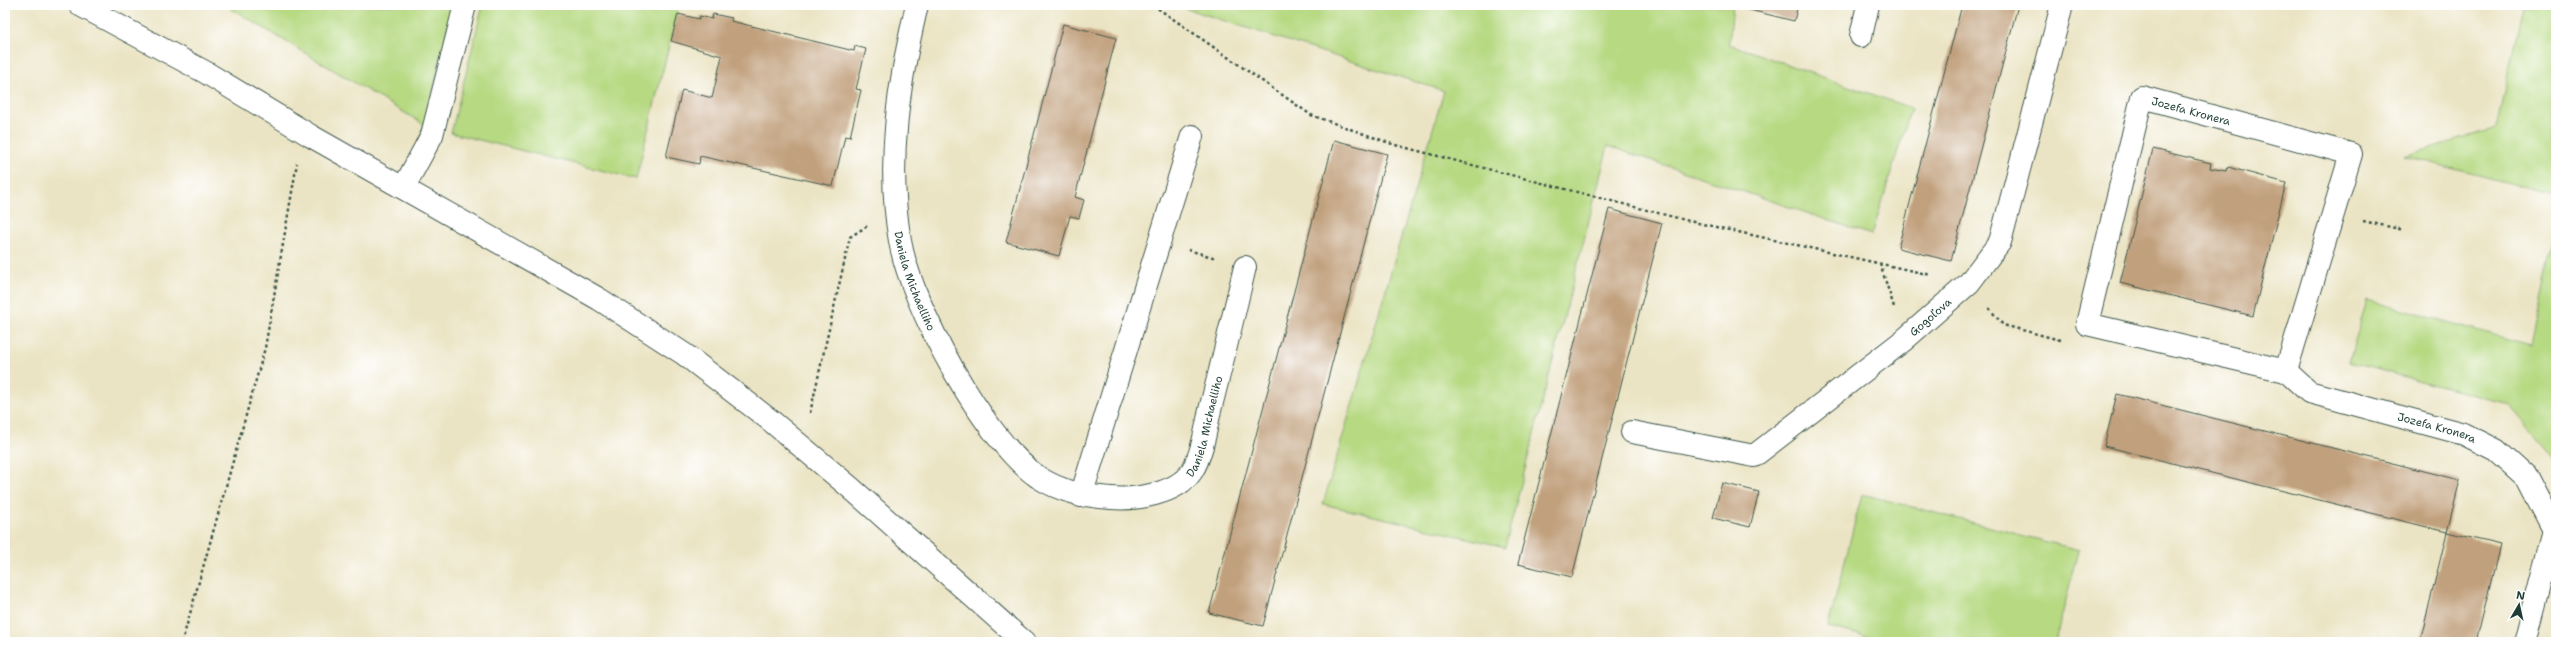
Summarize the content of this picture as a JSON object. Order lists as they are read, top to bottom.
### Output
{
  "streets": {
    "street": ["Jozefa Kronera", "Daniela Michaelliho", "Gogoľova"]
  },
  "north": "top"
}
